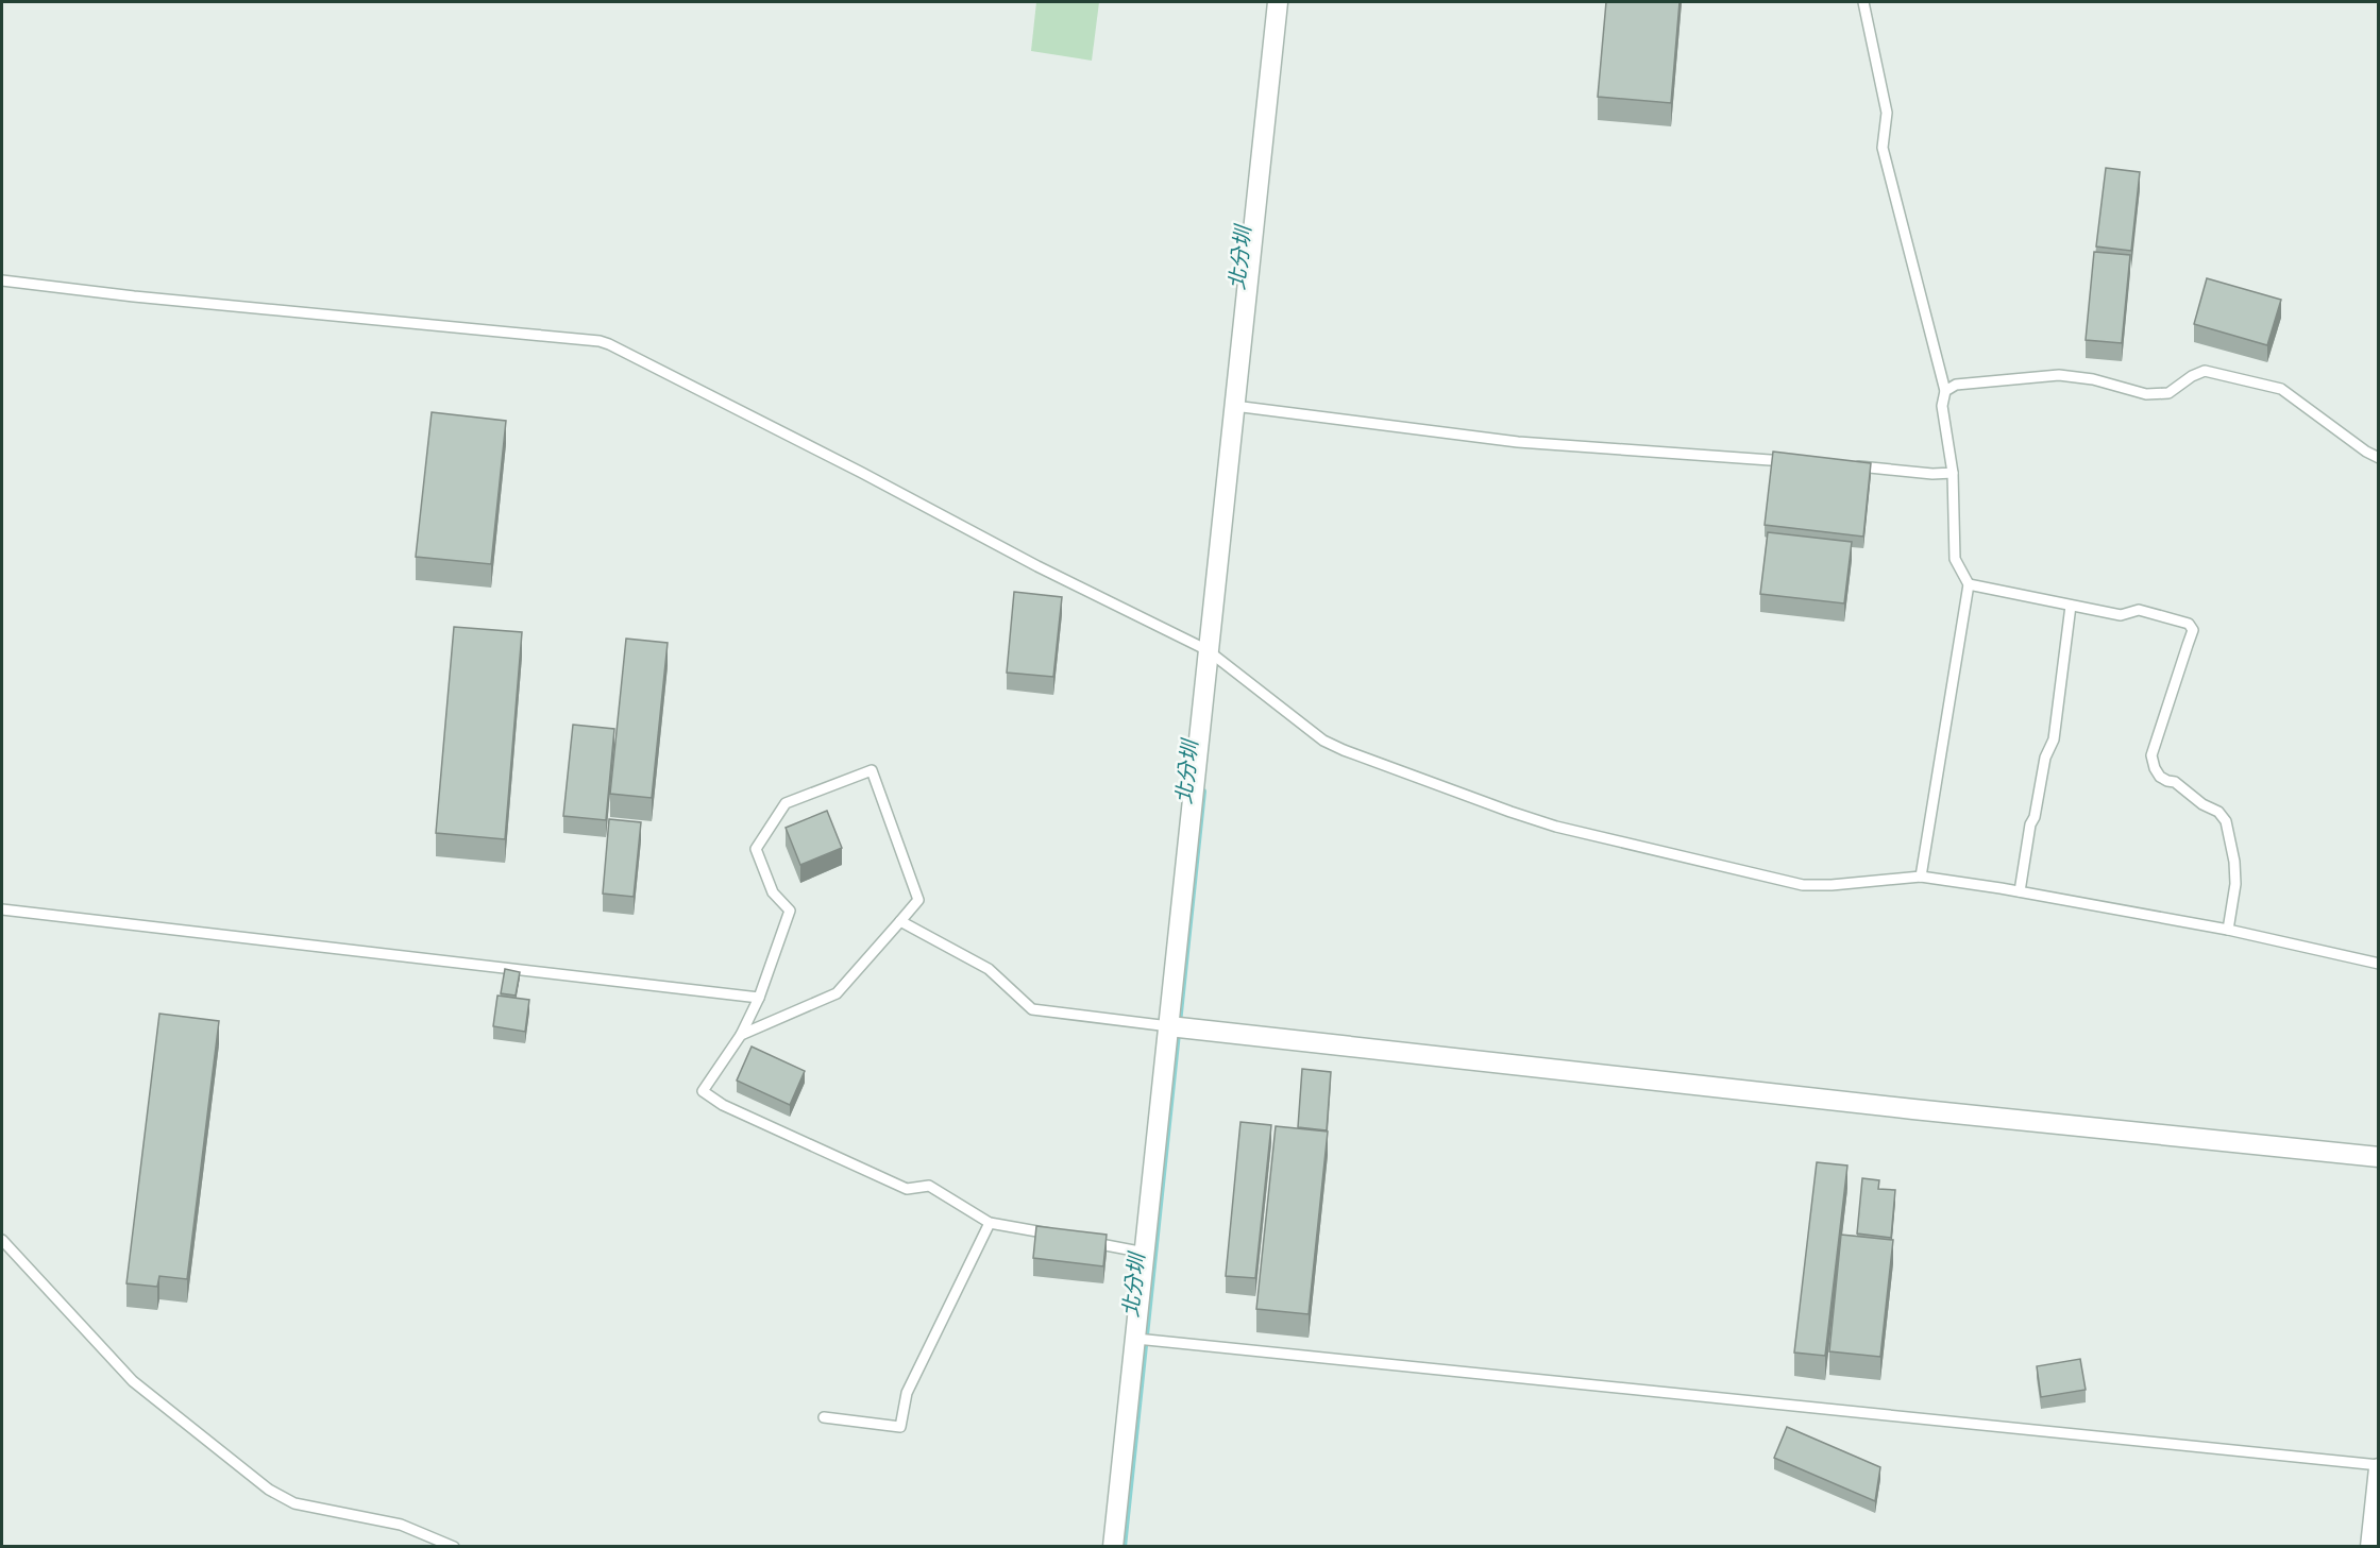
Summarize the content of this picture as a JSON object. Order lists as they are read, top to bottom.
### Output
{
  "water": ["北分圳"]
}
